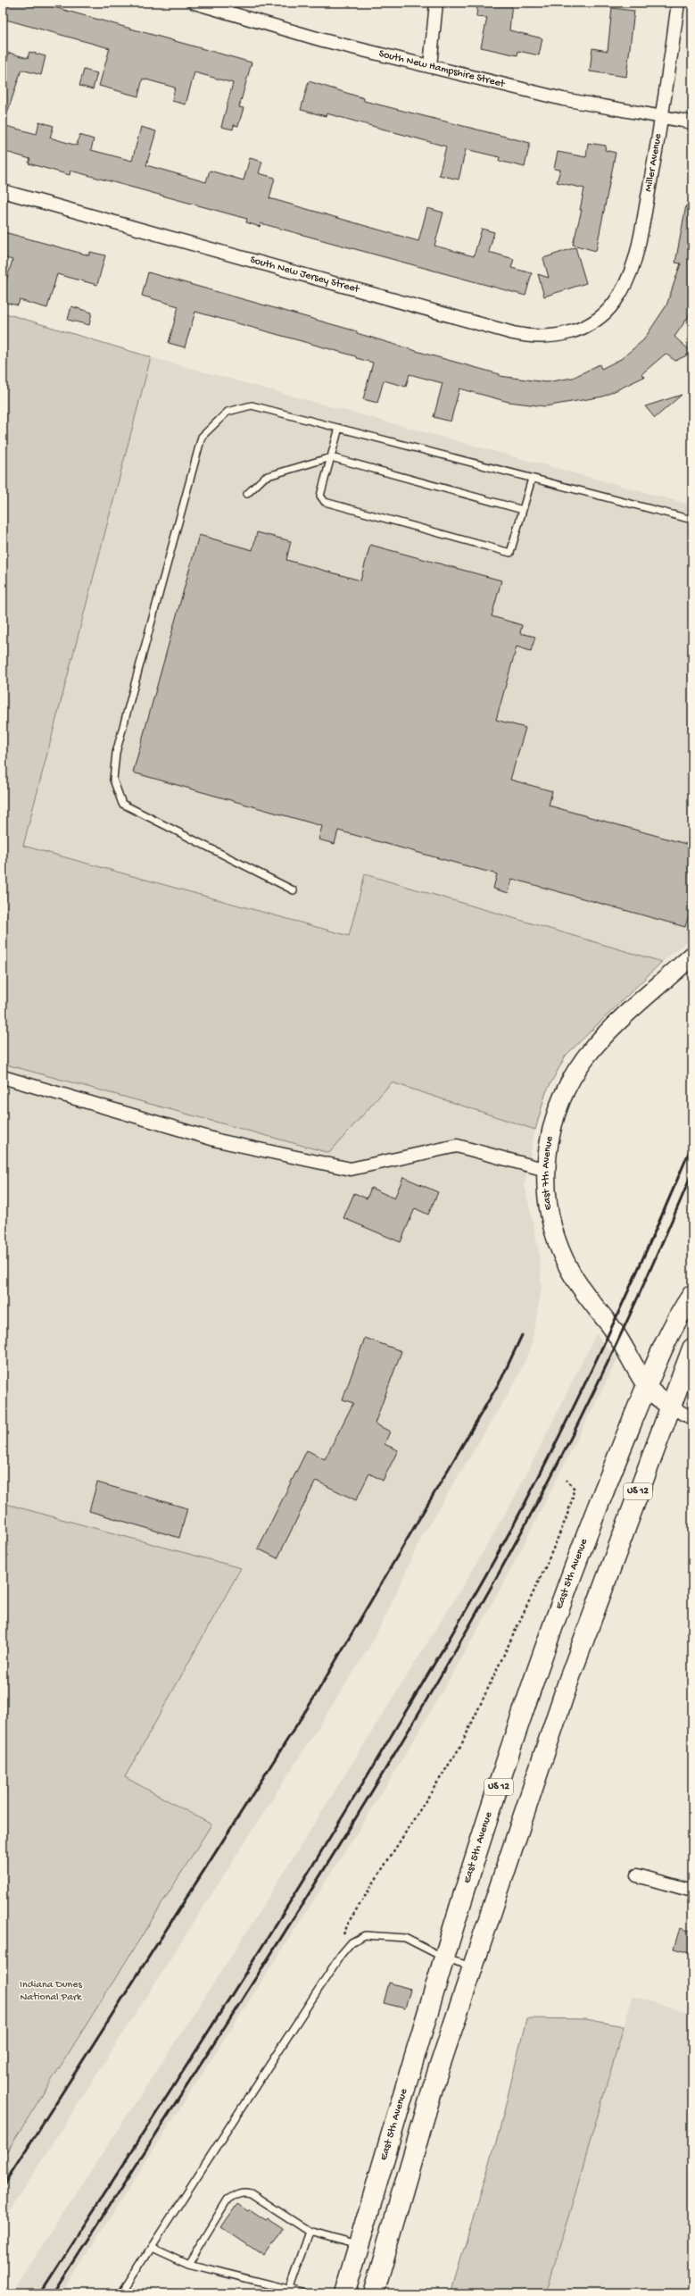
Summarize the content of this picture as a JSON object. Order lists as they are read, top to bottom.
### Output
{
  "streets": {
    "main road": ["US 12", "East 5th Avenue"],
    "street": [
      "South New Hampshire Street",
      "Miller Avenue",
      "South New Jersey Street",
      "East 7th Avenue"
    ]
  },
  "crossings": [
    ["South New Hampshire Street", "Miller Avenue"],
    ["Miller Avenue", "South New Jersey Street"],
    ["East 7th Avenue", "US 12"],
    ["East 7th Avenue", "East 5th Avenue"]
  ],
  "parks": ["Indiana Dunes National Park"]
}
